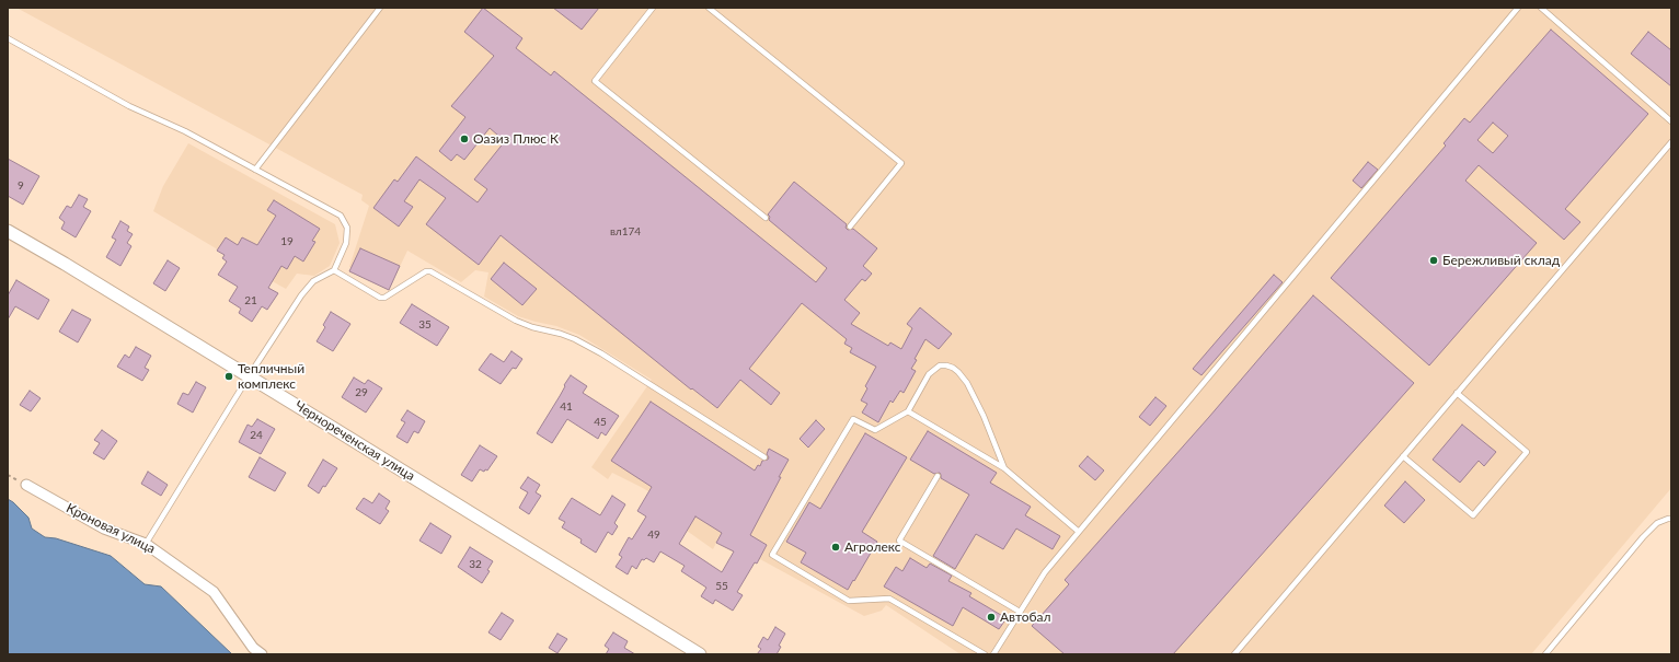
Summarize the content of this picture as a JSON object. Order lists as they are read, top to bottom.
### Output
{
  "streets": {
    "street": ["Чернореченская улица", "Кроновая улица"]
  },
  "places": [
    "Оазиз Плюс К",
    "Бережливый склад",
    "Тепличный комплекс",
    "Агролекс",
    "Автобал"
  ],
  "house_numbers": [
    "9",
    "вл174",
    "19",
    "21",
    "35",
    "29",
    "41",
    "45",
    "24",
    "49",
    "32",
    "55"
  ]
}
